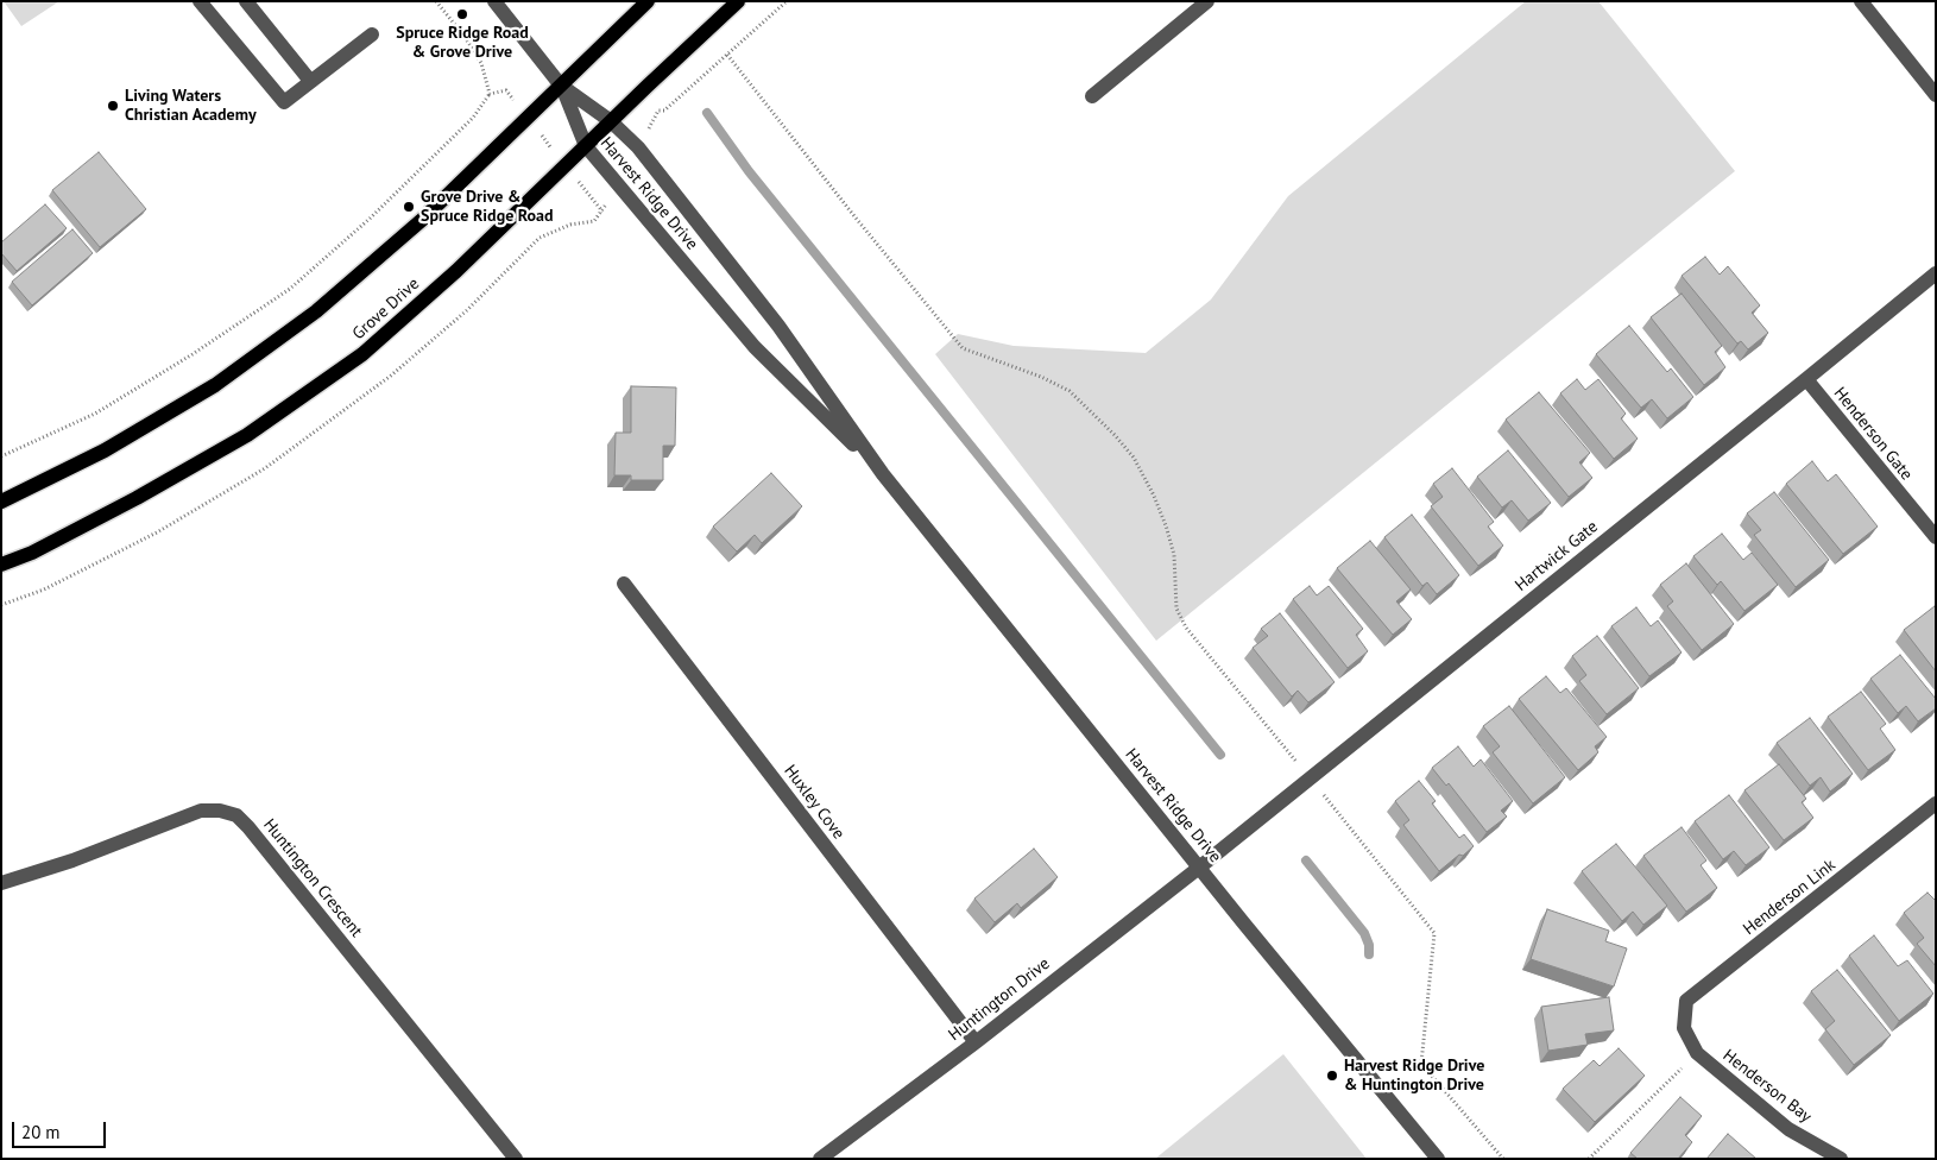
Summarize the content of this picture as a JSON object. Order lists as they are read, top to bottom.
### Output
{
  "streets": {
    "main road": ["Grove Drive"],
    "street": [
      "Harvest Ridge Drive",
      "Henderson Gate",
      "Hartwick Gate",
      "Huxley Cove",
      "Huntington Crescent",
      "Henderson Link",
      "Huntington Drive",
      "Henderson Bay"
    ]
  },
  "crossings": [
    ["Harvest Ridge Drive", "Grove Drive"],
    ["Harvest Ridge Drive", "Hartwick Gate"],
    ["Harvest Ridge Drive", "Huntington Drive"],
    ["Henderson Gate", "Hartwick Gate"],
    ["Hartwick Gate", "Huntington Drive"],
    ["Huxley Cove", "Huntington Drive"],
    ["Henderson Link", "Henderson Bay"]
  ],
  "places": [
    "Spruce Ridge Road & Grove Drive",
    "Living Waters Christian Academy",
    "Grove Drive & Spruce Ridge Road",
    "Harvest Ridge Drive & Huntington Drive"
  ],
  "scale_bar": "20 m"
}
